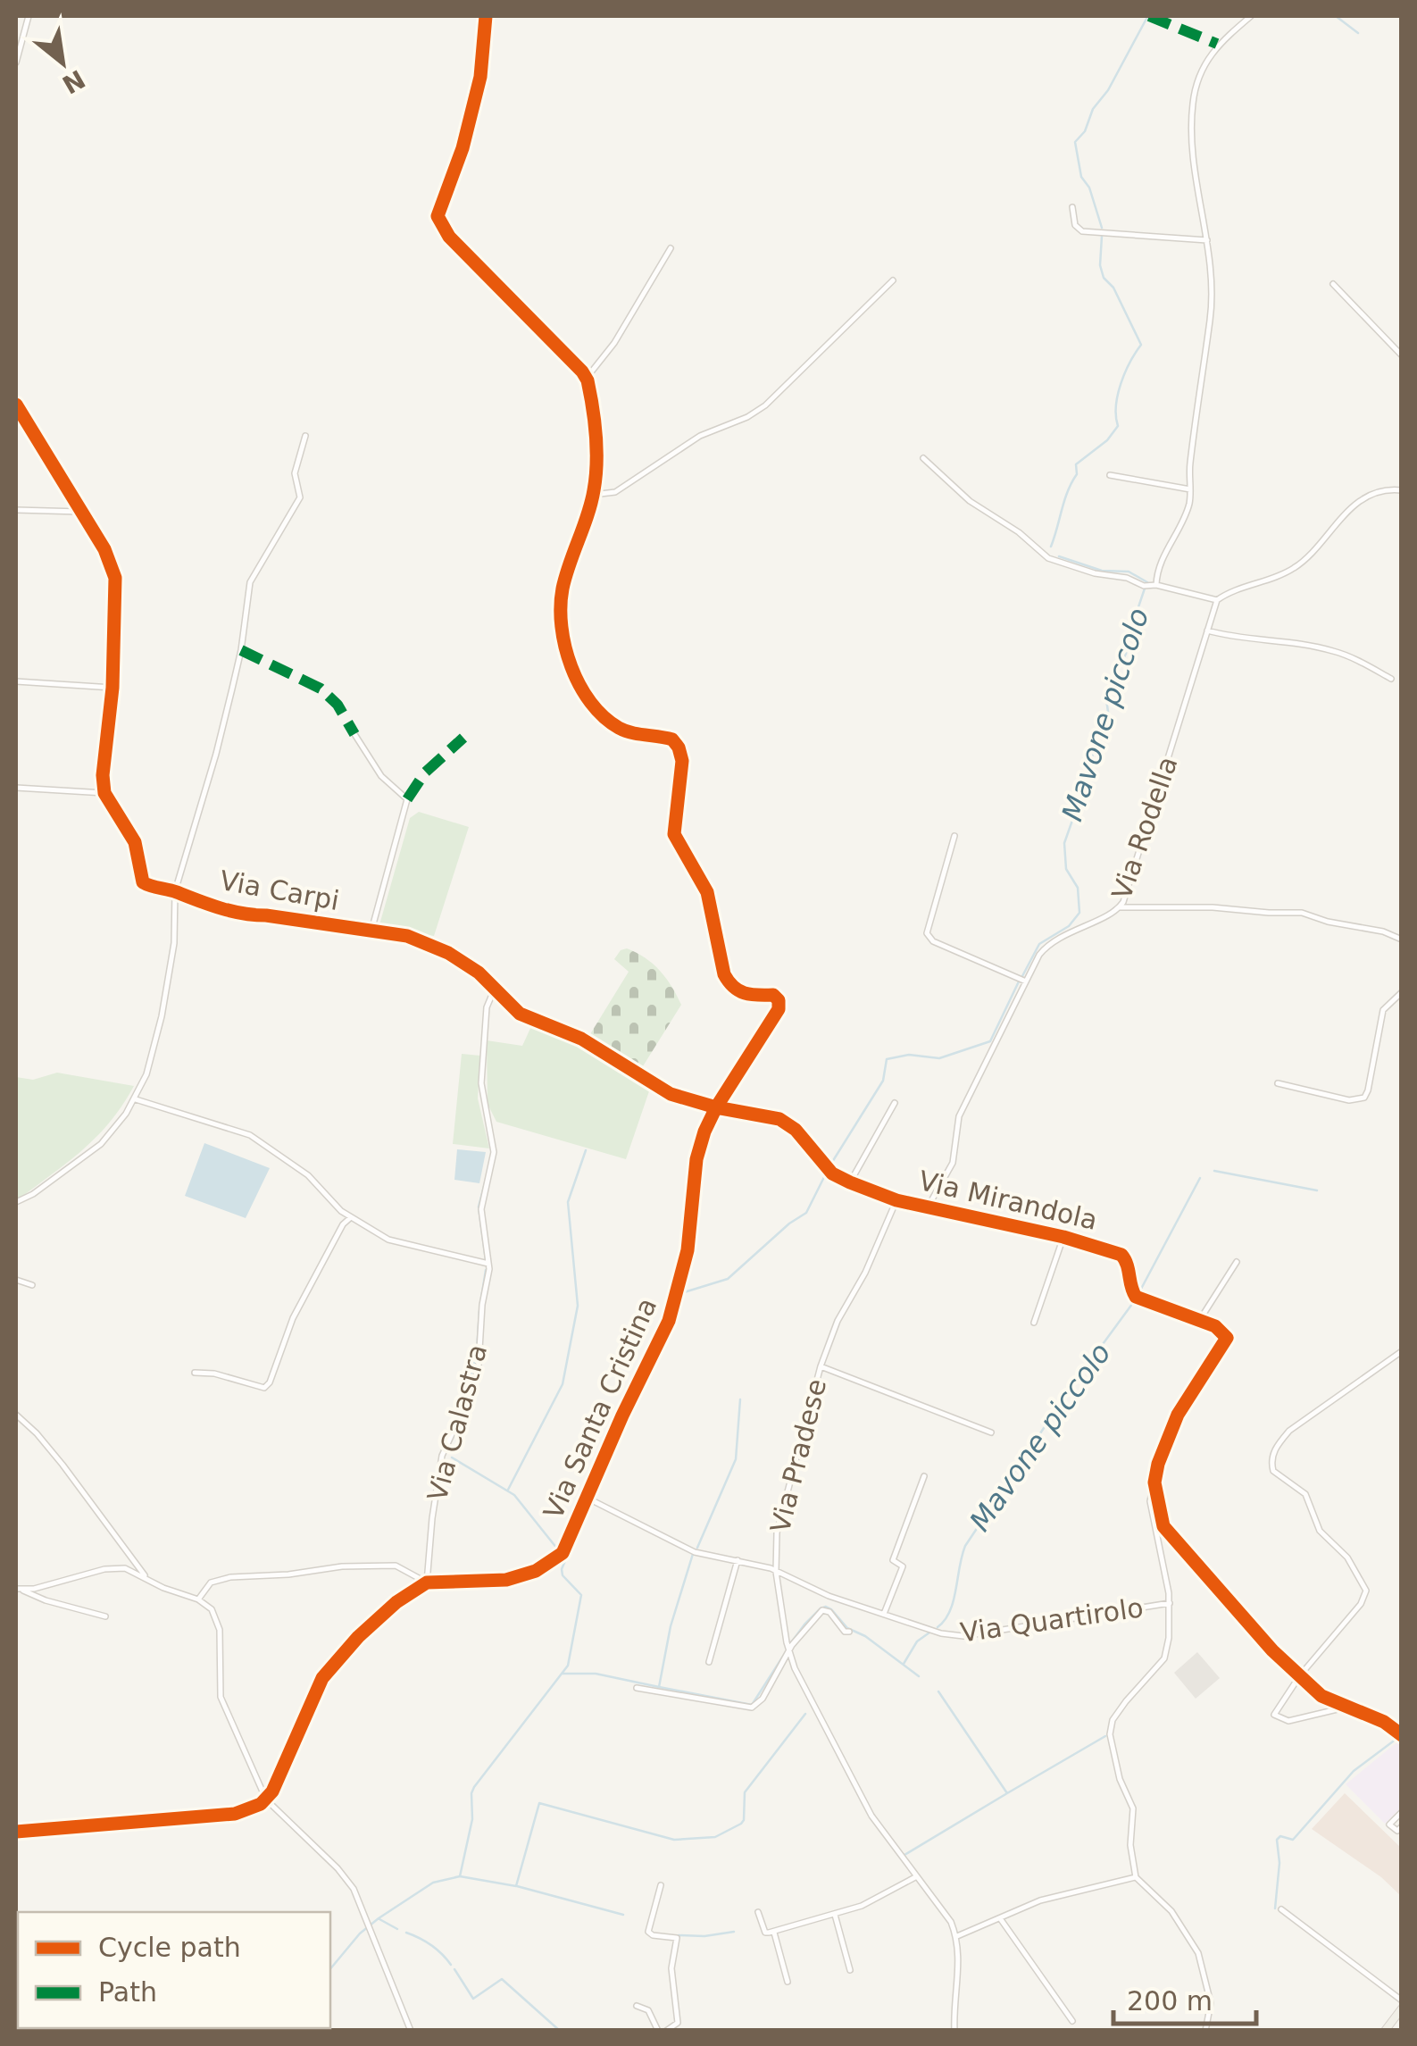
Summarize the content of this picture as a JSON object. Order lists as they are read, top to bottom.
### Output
{
  "streets": {
    "street": [
      "Via Rodella",
      "Via Carpi",
      "Via Mirandola",
      "Via Santa Cristina",
      "Via Calastra",
      "Via Pradese",
      "Via Quartirolo"
    ]
  },
  "crossings": [
    ["Via Rodella", "Via Mirandola"],
    ["Via Carpi", "Via Mirandola"],
    ["Via Carpi", "Via Santa Cristina"],
    ["Via Carpi", "Via Calastra"],
    ["Via Mirandola", "Via Santa Cristina"],
    ["Via Mirandola", "Via Pradese"],
    ["Via Santa Cristina", "Via Calastra"],
    ["Via Santa Cristina", "Via Quartirolo"],
    ["Via Pradese", "Via Quartirolo"]
  ],
  "water": ["Mavone piccolo"],
  "legend": ["Cycle path", "Path"],
  "scale_bar": "200 m",
  "north": "bottom right"
}
